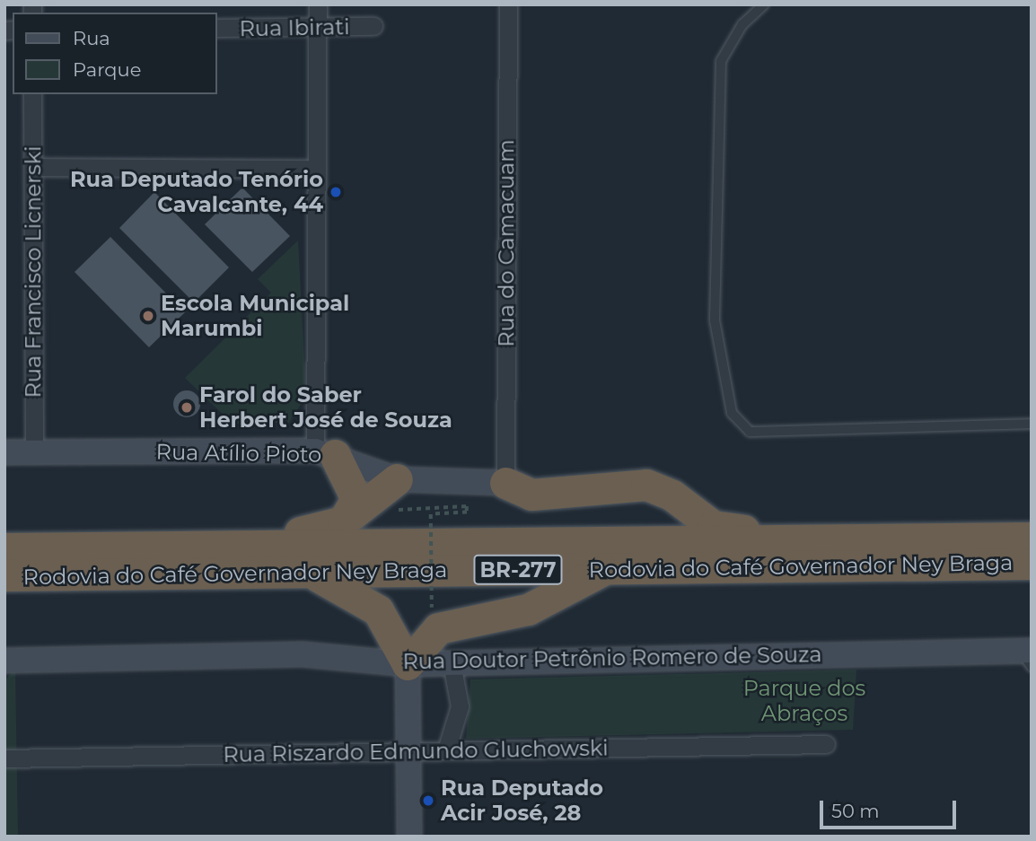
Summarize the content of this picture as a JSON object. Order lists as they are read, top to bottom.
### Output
{
  "streets": {
    "highway": ["Rodovia do Café Governador Ney Braga", "BR-277"],
    "street": [
      "Rua Ibirati",
      "Rua do Camacuam",
      "Rua Francisco Licnerski",
      "Rua Atílio Pioto",
      "Rua Doutor Petrônio Romero de Souza",
      "Rua Riszardo Edmundo Gluchowski"
    ]
  },
  "crossings": [
    ["Rua do Camacuam", "Rua Atílio Pioto"],
    ["Rua Francisco Licnerski", "Rua Atílio Pioto"]
  ],
  "parks": ["Parque dos Abraços"],
  "places": [
    "Rua Deputado Tenório Cavalcante, 44",
    "Escola Municipal Marumbi",
    "Farol do Saber Herbert José de Souza",
    "Rua Deputado Acir José, 28"
  ],
  "legend": ["Rua", "Parque"],
  "scale_bar": "50 m"
}
